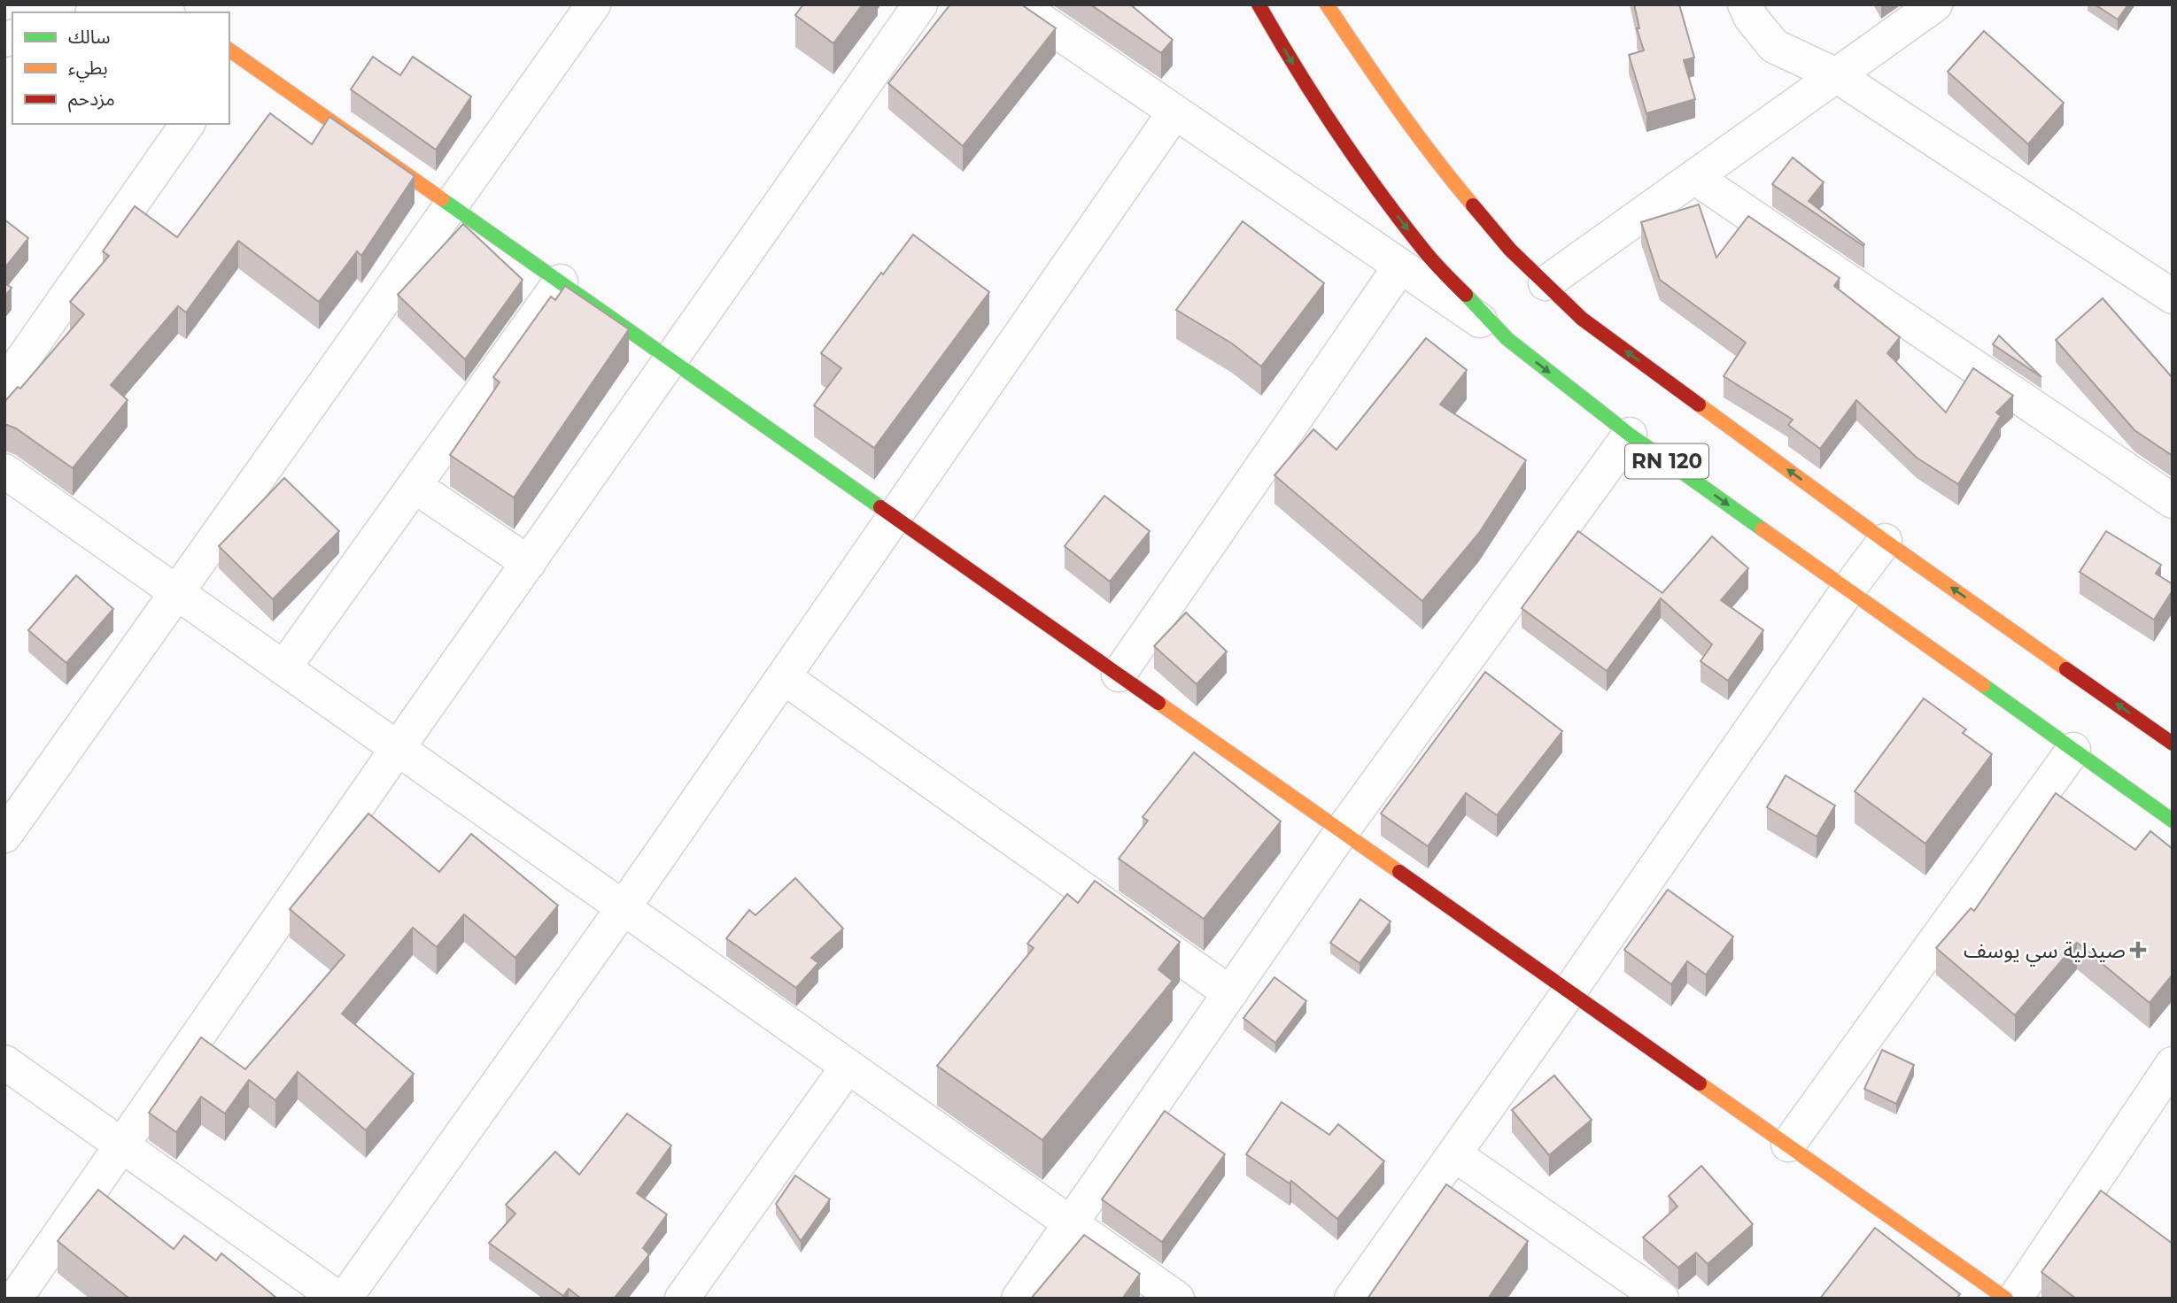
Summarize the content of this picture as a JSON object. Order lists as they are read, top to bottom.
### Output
{
  "streets": {
    "main road": ["RN 120"]
  },
  "places": {
    "health": ["صيدلية سي يوسف"]
  },
  "legend": ["سالك", "بطيء", "مزدحم"]
}
